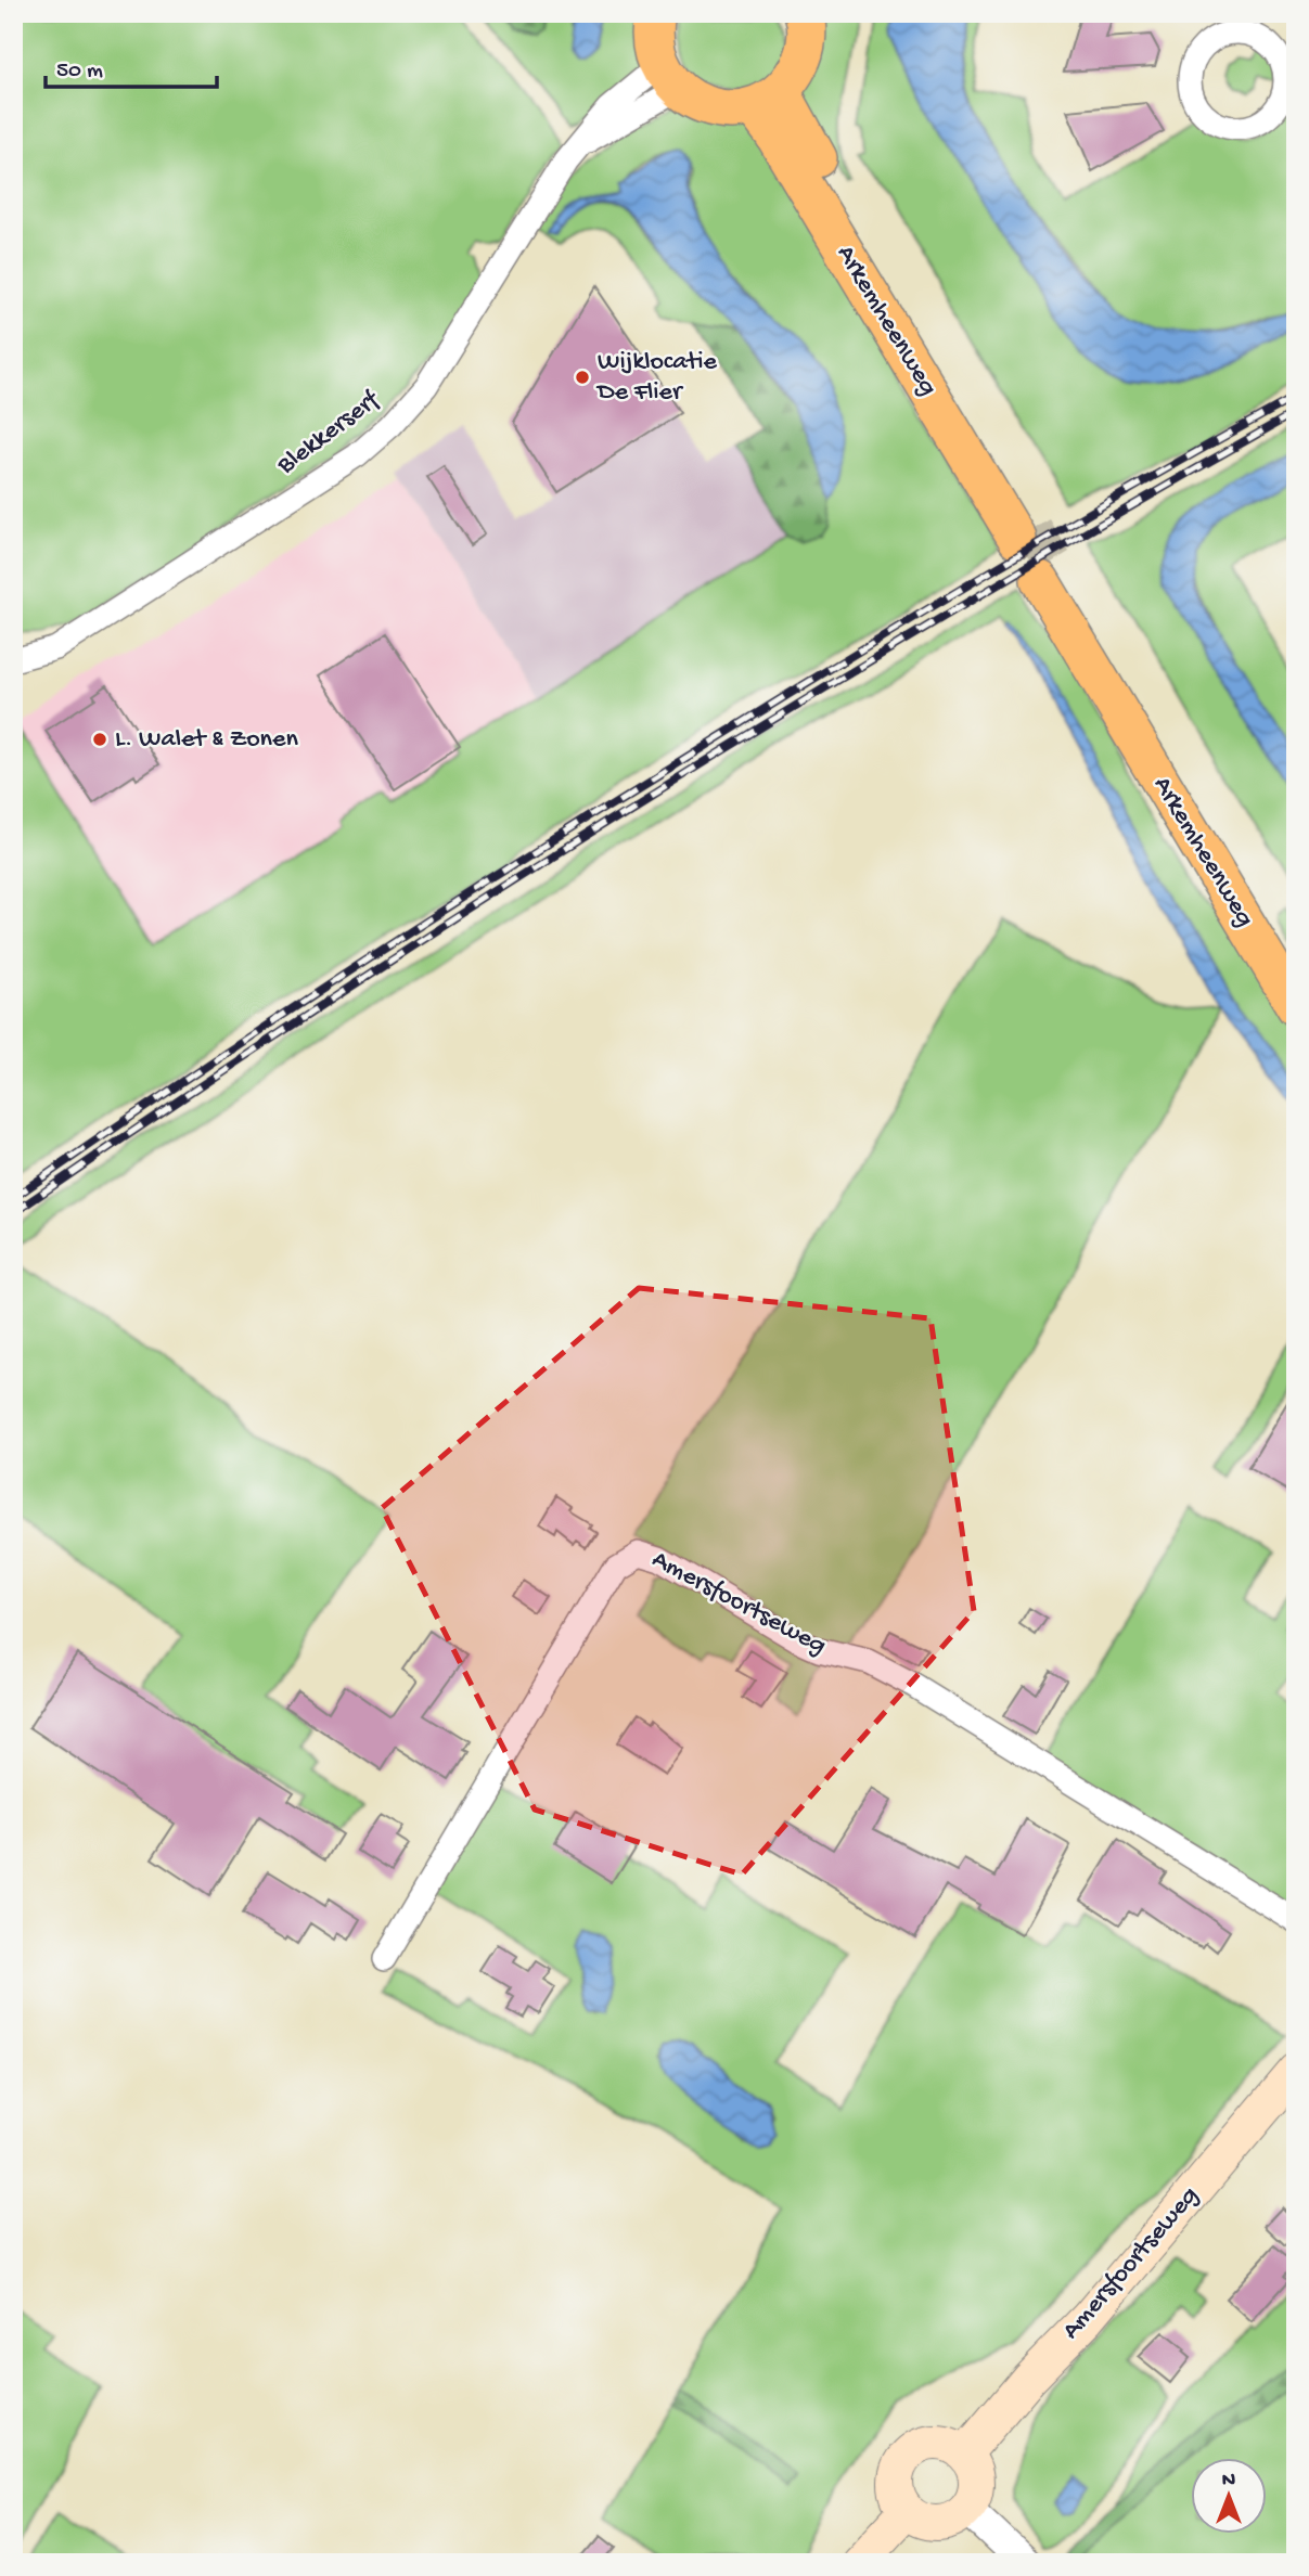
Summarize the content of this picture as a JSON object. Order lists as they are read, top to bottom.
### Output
{
  "streets": {
    "main road": ["Arkemheenweg", "Amersfoortseweg"],
    "street": ["Blekkerserf"]
  },
  "places": ["Wijklocatie De Flier", "L. Walet & Zonen"],
  "scale_bar": "50 m",
  "north": "top"
}
